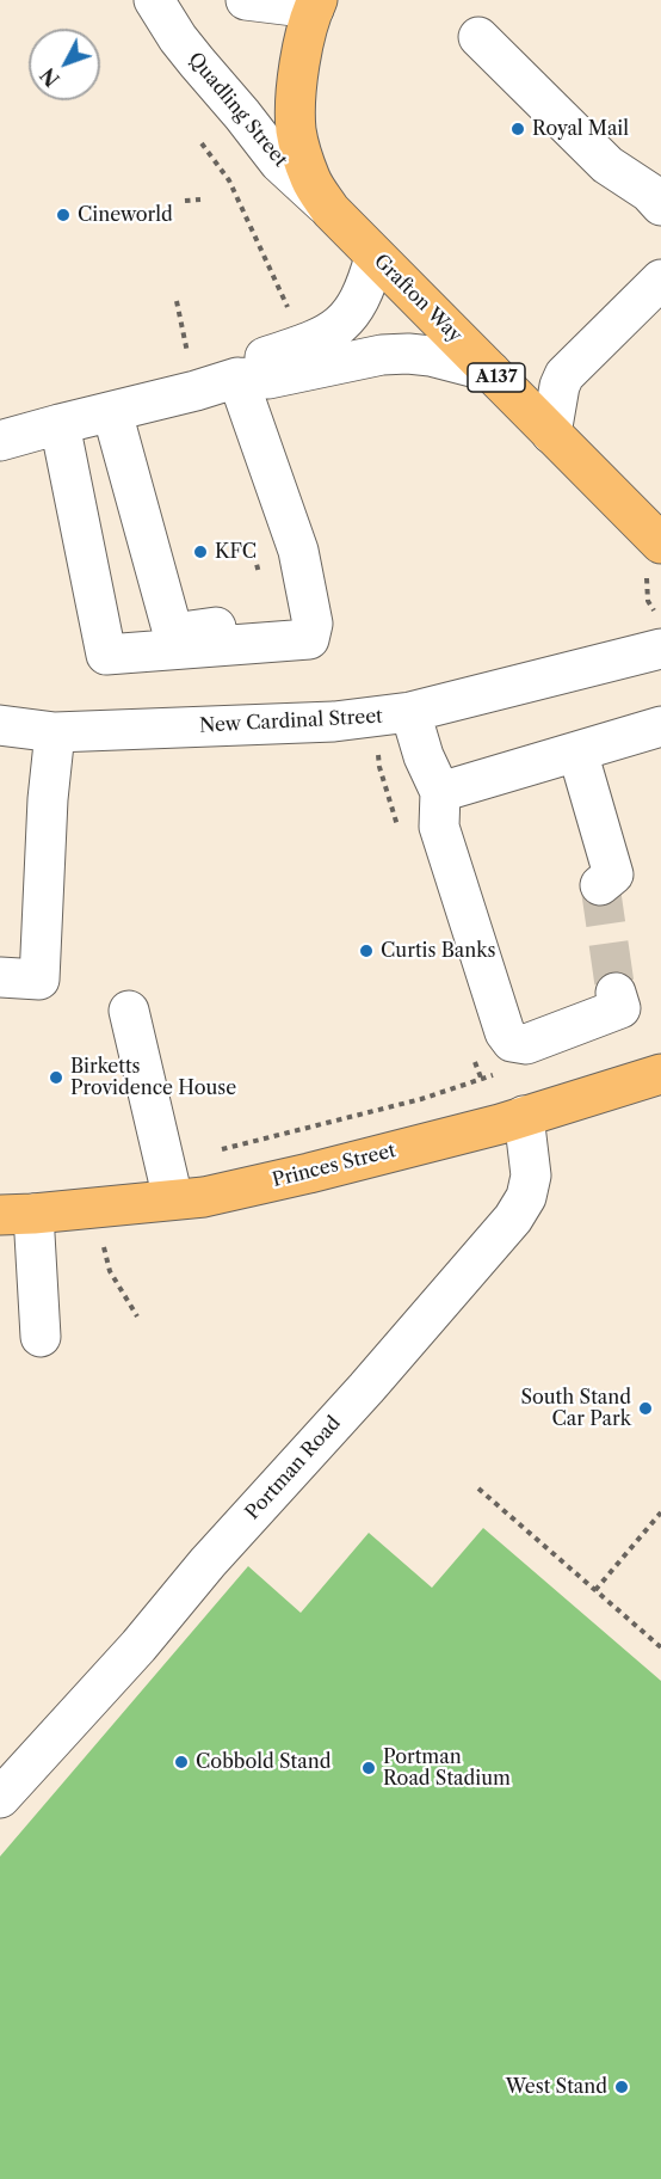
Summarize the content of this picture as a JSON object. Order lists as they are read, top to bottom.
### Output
{
  "streets": {
    "main road": ["Grafton Way", "A137", "Princes Street"],
    "street": ["Quadling Street", "New Cardinal Street", "Portman Road"]
  },
  "crossings": [
    ["Quadling Street", "Grafton Way"],
    ["Princes Street", "Portman Road"]
  ],
  "places": [
    "Royal Mail",
    "Cineworld",
    "KFC",
    "Curtis Banks",
    "Birketts Providence House",
    "South Stand Car Park",
    "Cobbold Stand",
    "Portman Road Stadium",
    "West Stand"
  ],
  "north": "bottom left"
}
